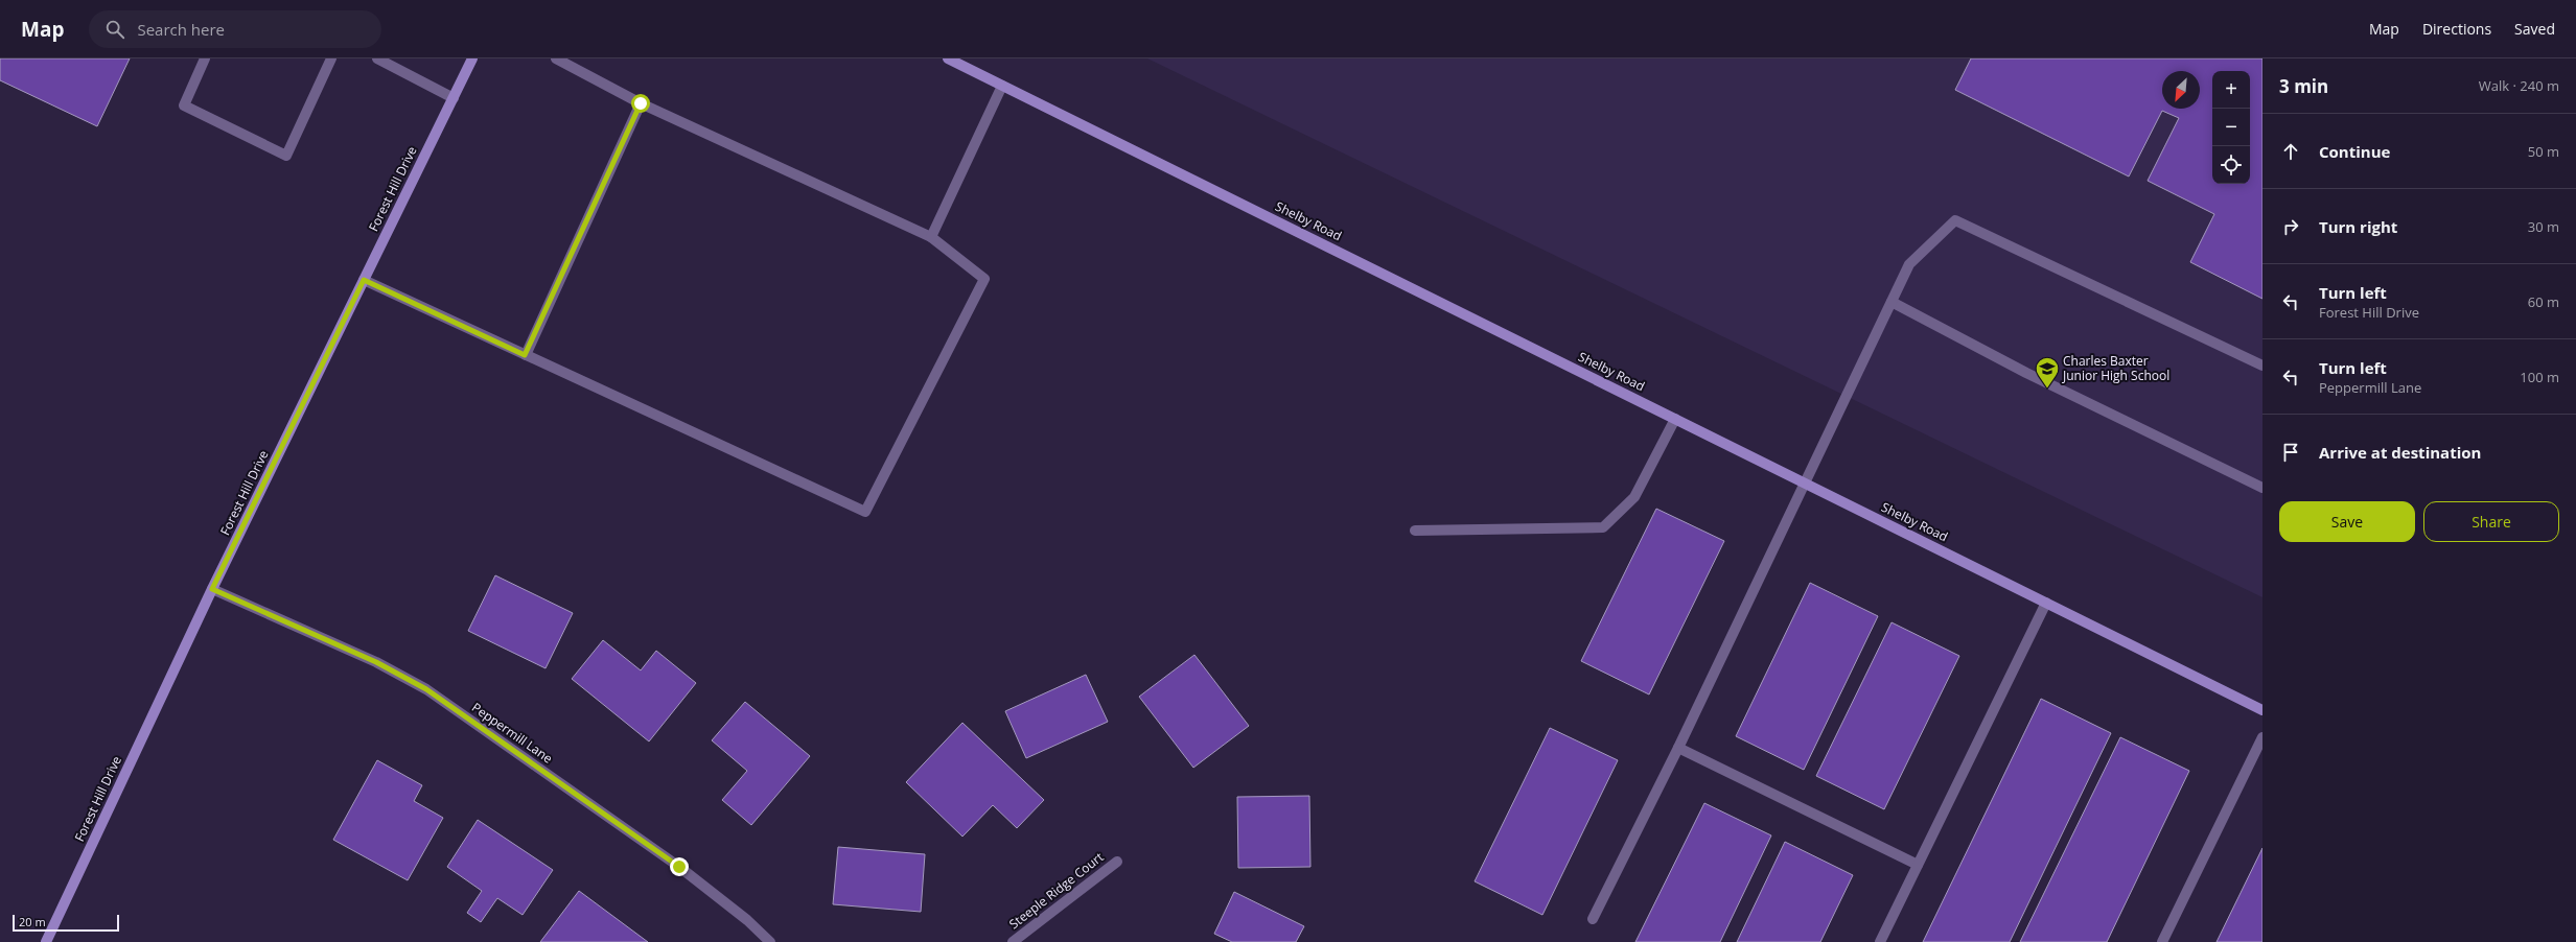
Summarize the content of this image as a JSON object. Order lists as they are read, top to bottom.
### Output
{
  "streets": {
    "main road": ["Forest Hill Drive", "Shelby Road"],
    "street": ["Peppermill Lane", "Steeple Ridge Court"]
  },
  "crossings": [
    ["Forest Hill Drive", "Peppermill Lane"]
  ],
  "places": {
    "school or university": ["Charles Baxter Junior High School"]
  },
  "scale_bar": "20 m",
  "north": "bottom left",
  "page": {
    "header": "Map",
    "search": "Search here",
    "nav": ["Map", "Directions", "Saved"],
    "heading": ["3 min", "Walk · 240 m"],
    "map_buttons": ["+", "−"],
    "list": [
      ["Continue", "50 m"],
      ["Turn right", "30 m"],
      ["Turn left", "Forest Hill Drive", "60 m"],
      ["Turn left", "Peppermill Lane", "100 m"],
      "Arrive at destination"
    ],
    "buttons": ["Save", "Share"],
    "scale": "20 m"
  }
}
